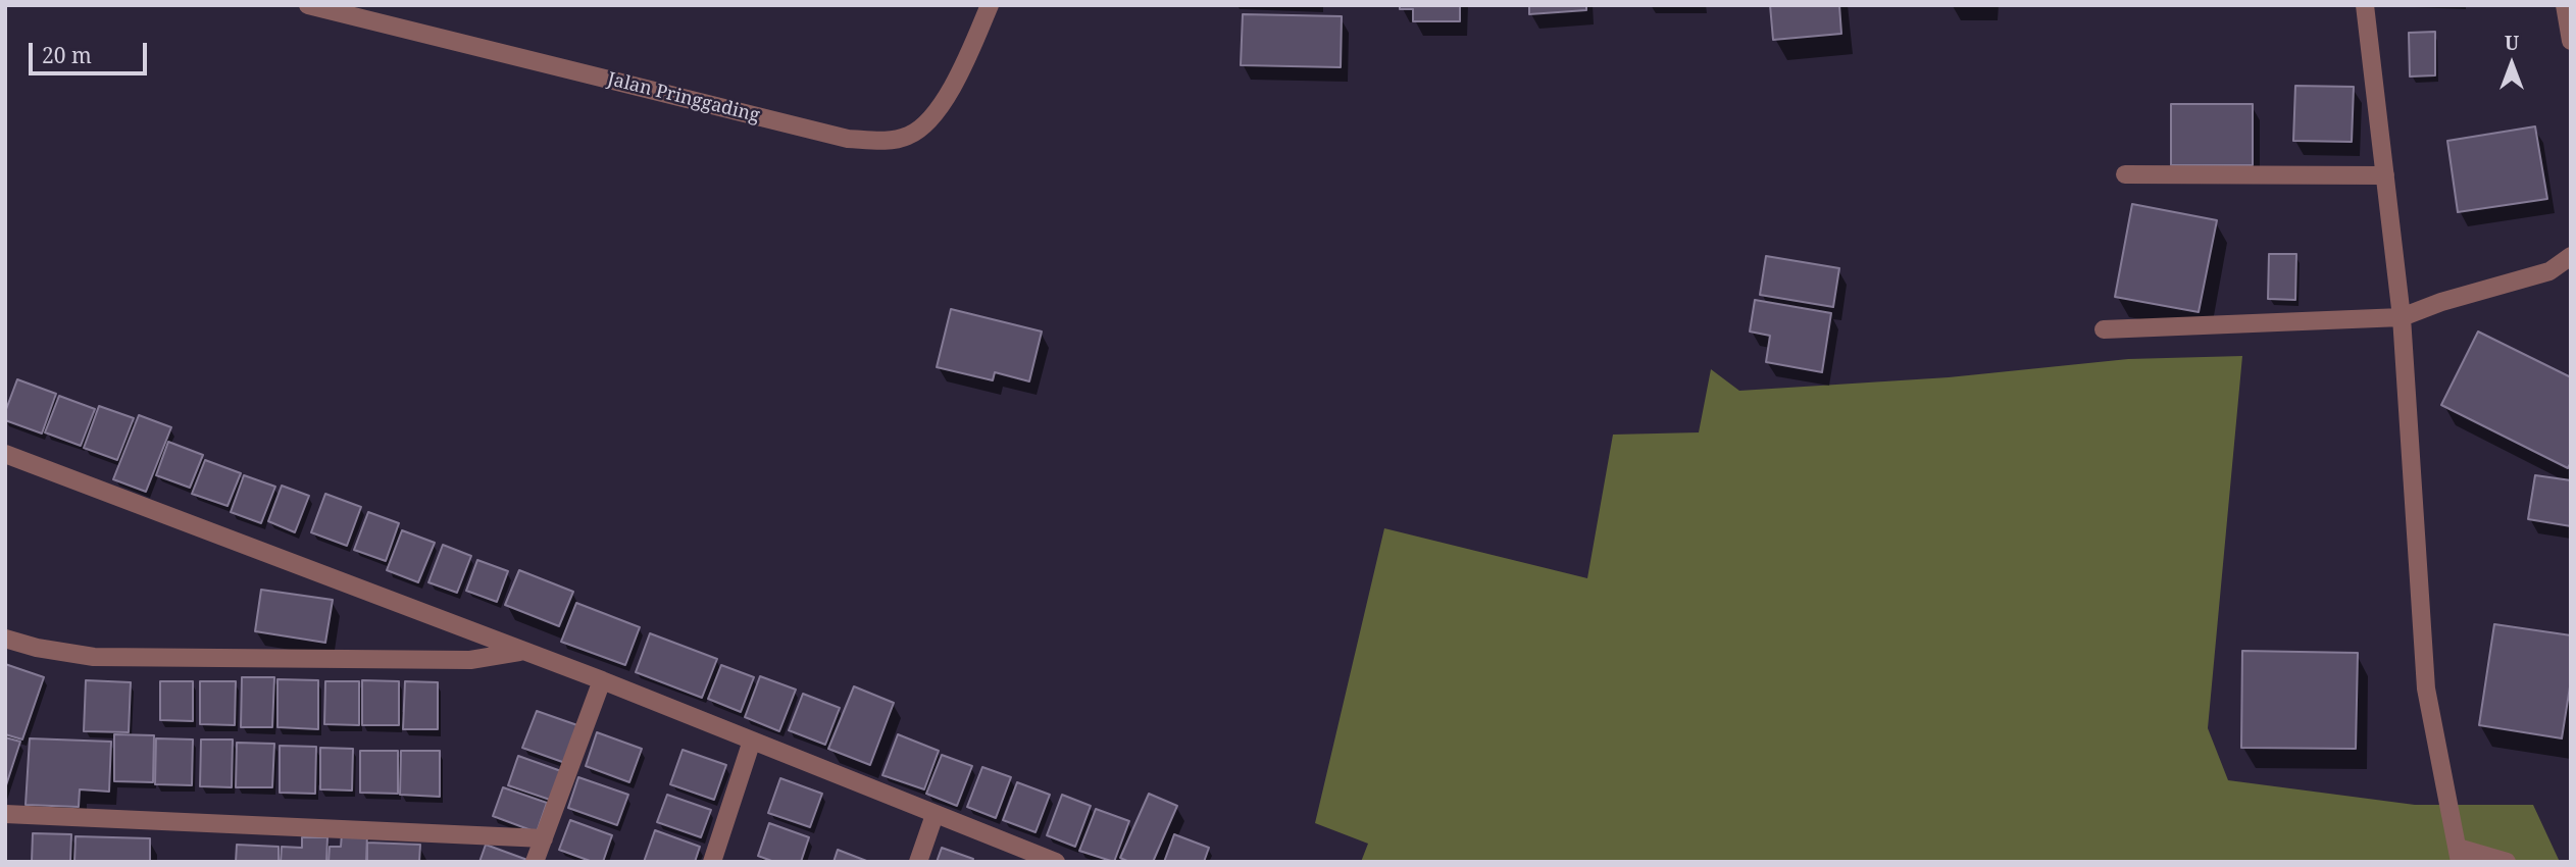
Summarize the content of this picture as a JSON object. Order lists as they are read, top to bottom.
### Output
{
  "streets": {
    "street": ["Jalan Pringgading"]
  },
  "scale_bar": "20 m",
  "north": "top"
}
